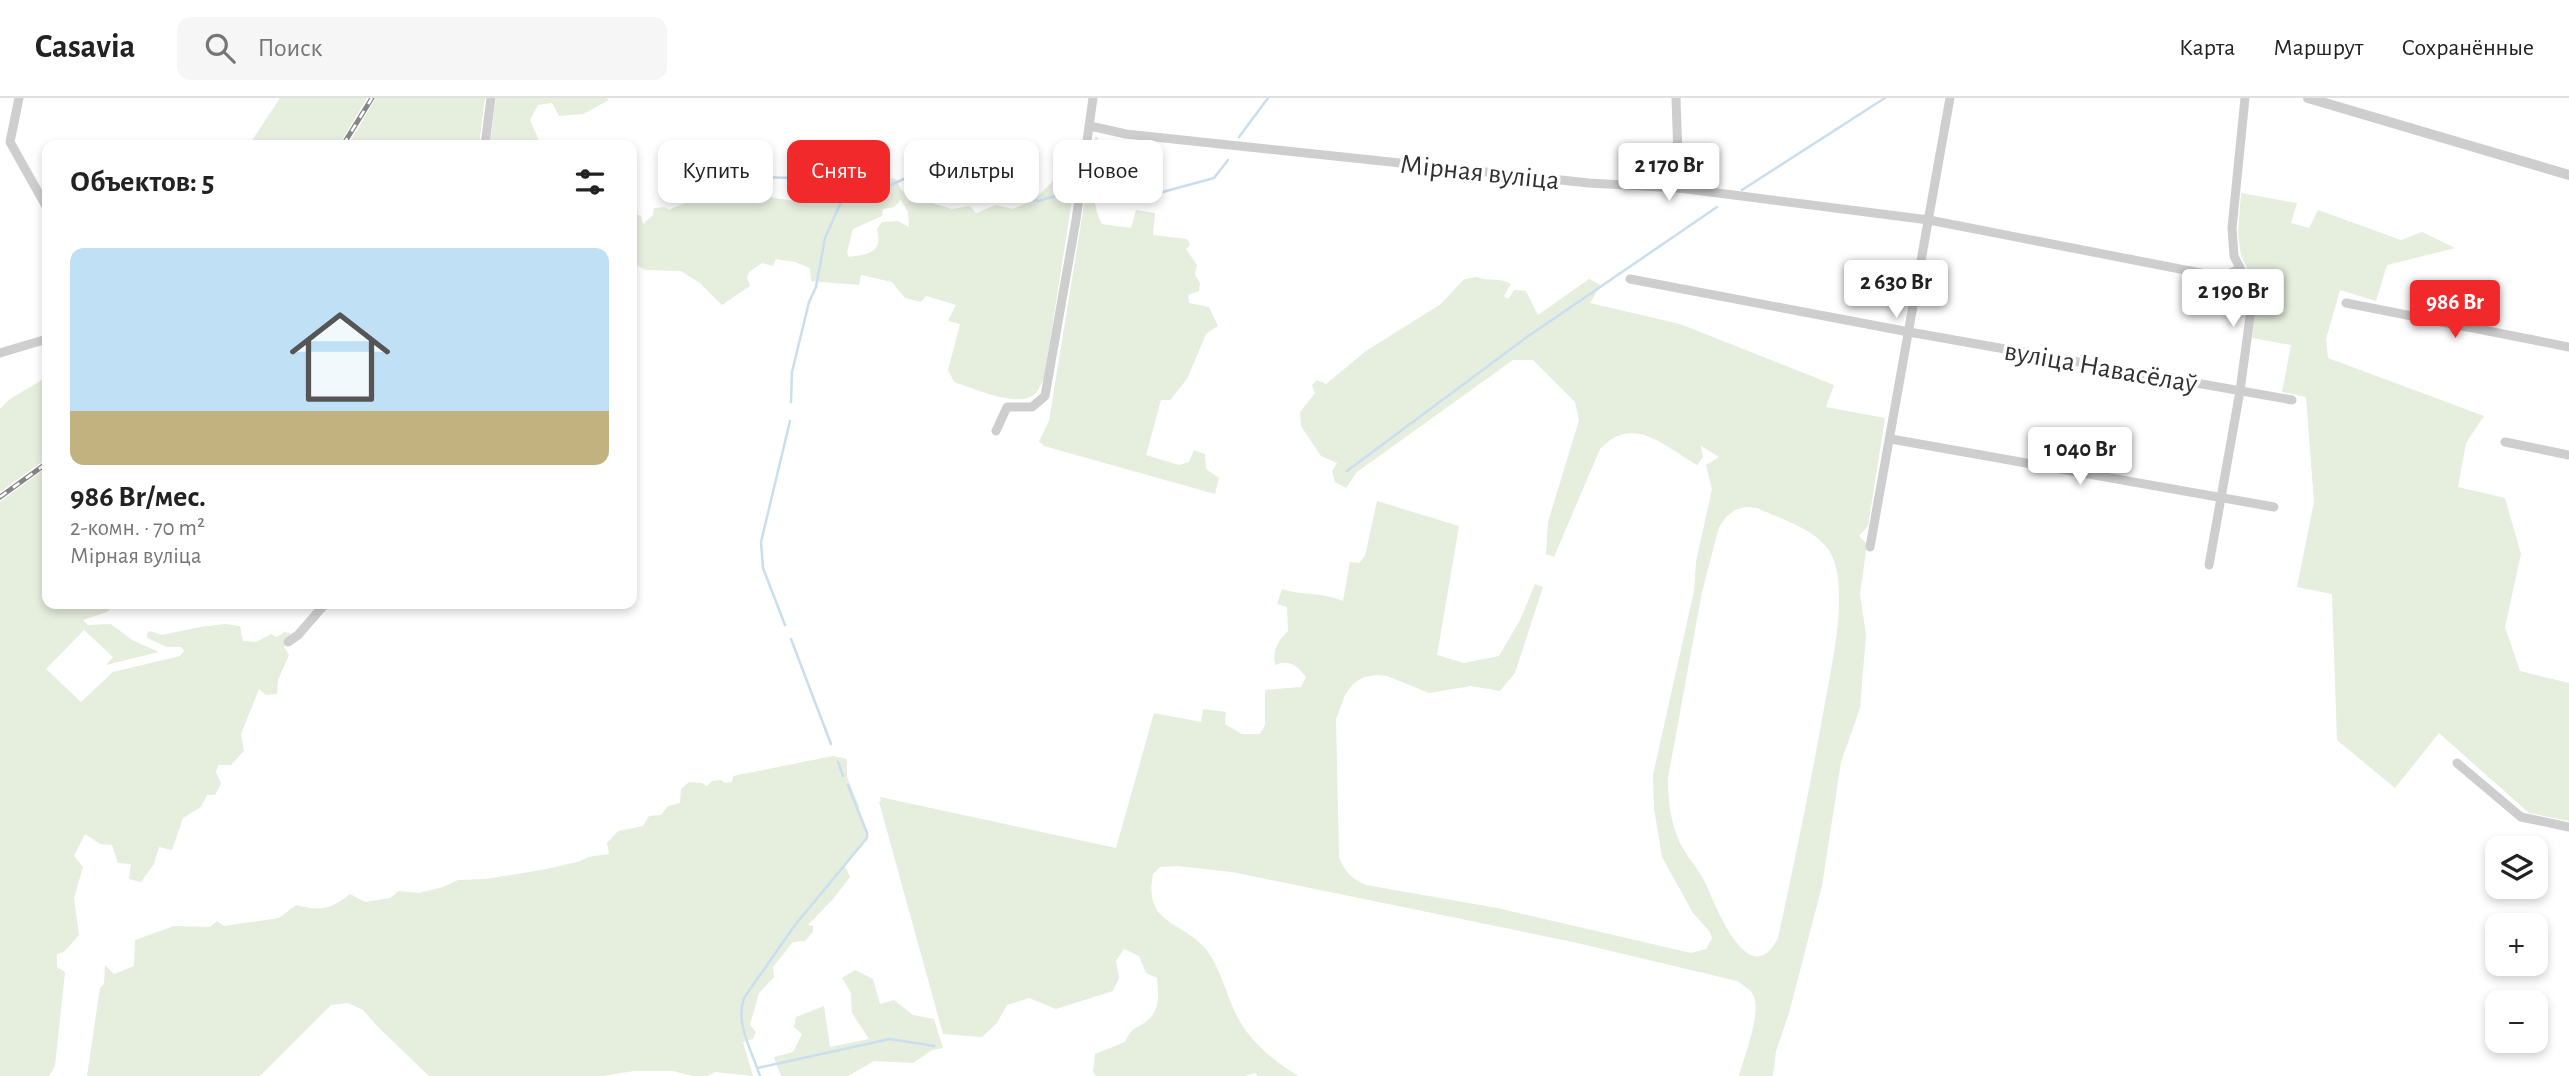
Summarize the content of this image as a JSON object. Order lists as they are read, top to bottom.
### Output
{
  "streets": {
    "street": ["Мірная вуліца", "вуліца Навасёлаў"]
  },
  "page": {
    "header": "Casavia",
    "search": "Поиск",
    "nav": ["Карта", "Маршрут", "Сохранённые"],
    "chip": [
      "Купить",
      "Снять",
      "Фильтры",
      "Новое"
    ],
    "heading": "Объектов: 5",
    "price": [
      "2 170 Br",
      "2 630 Br",
      "2 190 Br",
      "986 Br",
      "1 040 Br"
    ],
    "list": [
      {
        "name": "986 Br/мес.",
        "note": "2-комн. · 70 m² · Мірная вуліца"
      }
    ],
    "map_buttons": ["+", "−"]
  }
}
